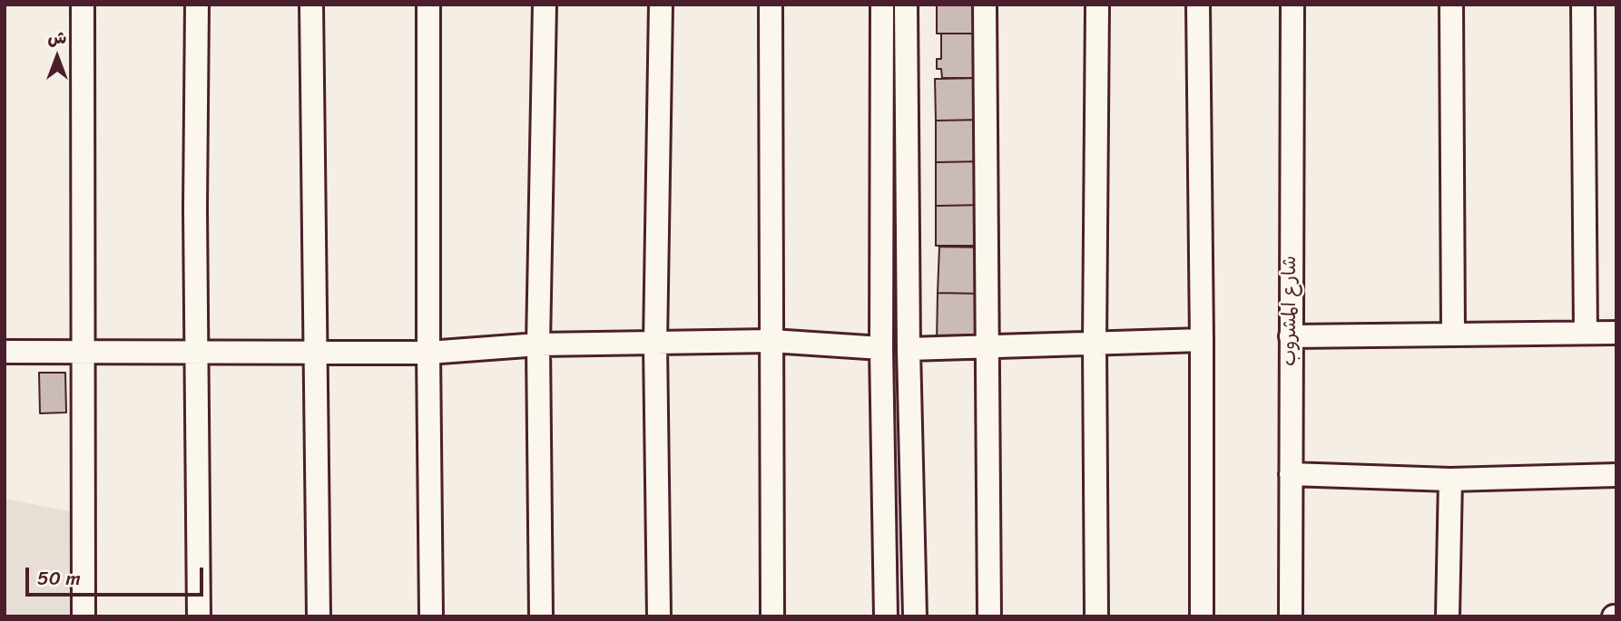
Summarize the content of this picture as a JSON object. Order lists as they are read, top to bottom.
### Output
{
  "streets": {
    "street": ["شارع المشروب"]
  },
  "scale_bar": "50 m",
  "north": "top"
}
